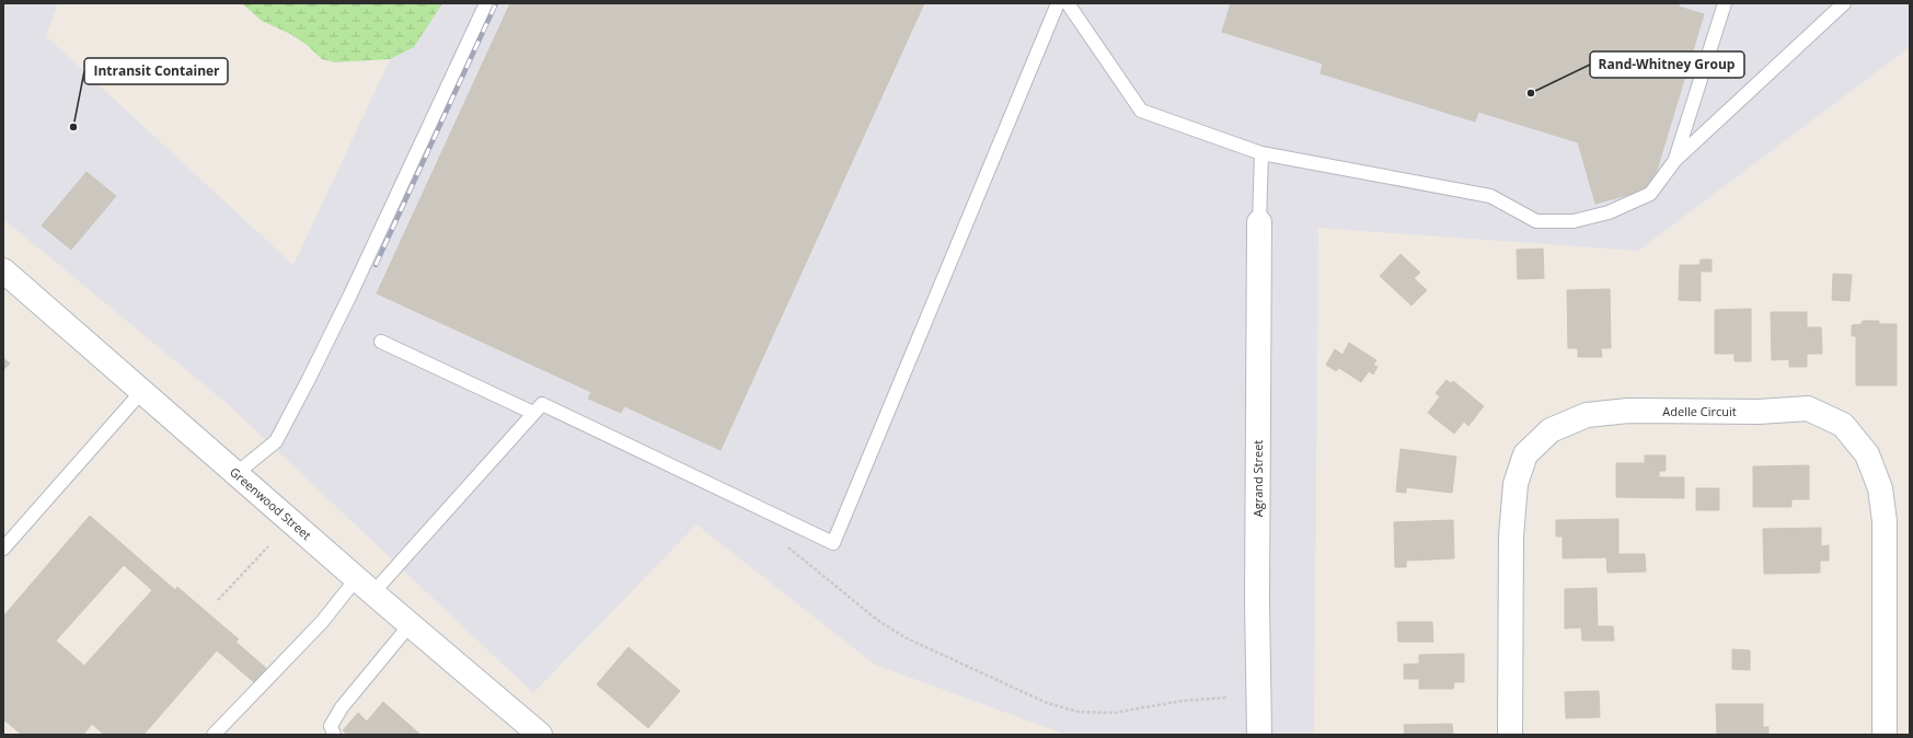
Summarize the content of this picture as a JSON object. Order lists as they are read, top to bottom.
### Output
{
  "streets": {
    "street": ["Adelle Circuit", "Agrand Street", "Greenwood Street"]
  },
  "places": ["Rand-Whitney Group", "Intransit Container"]
}
